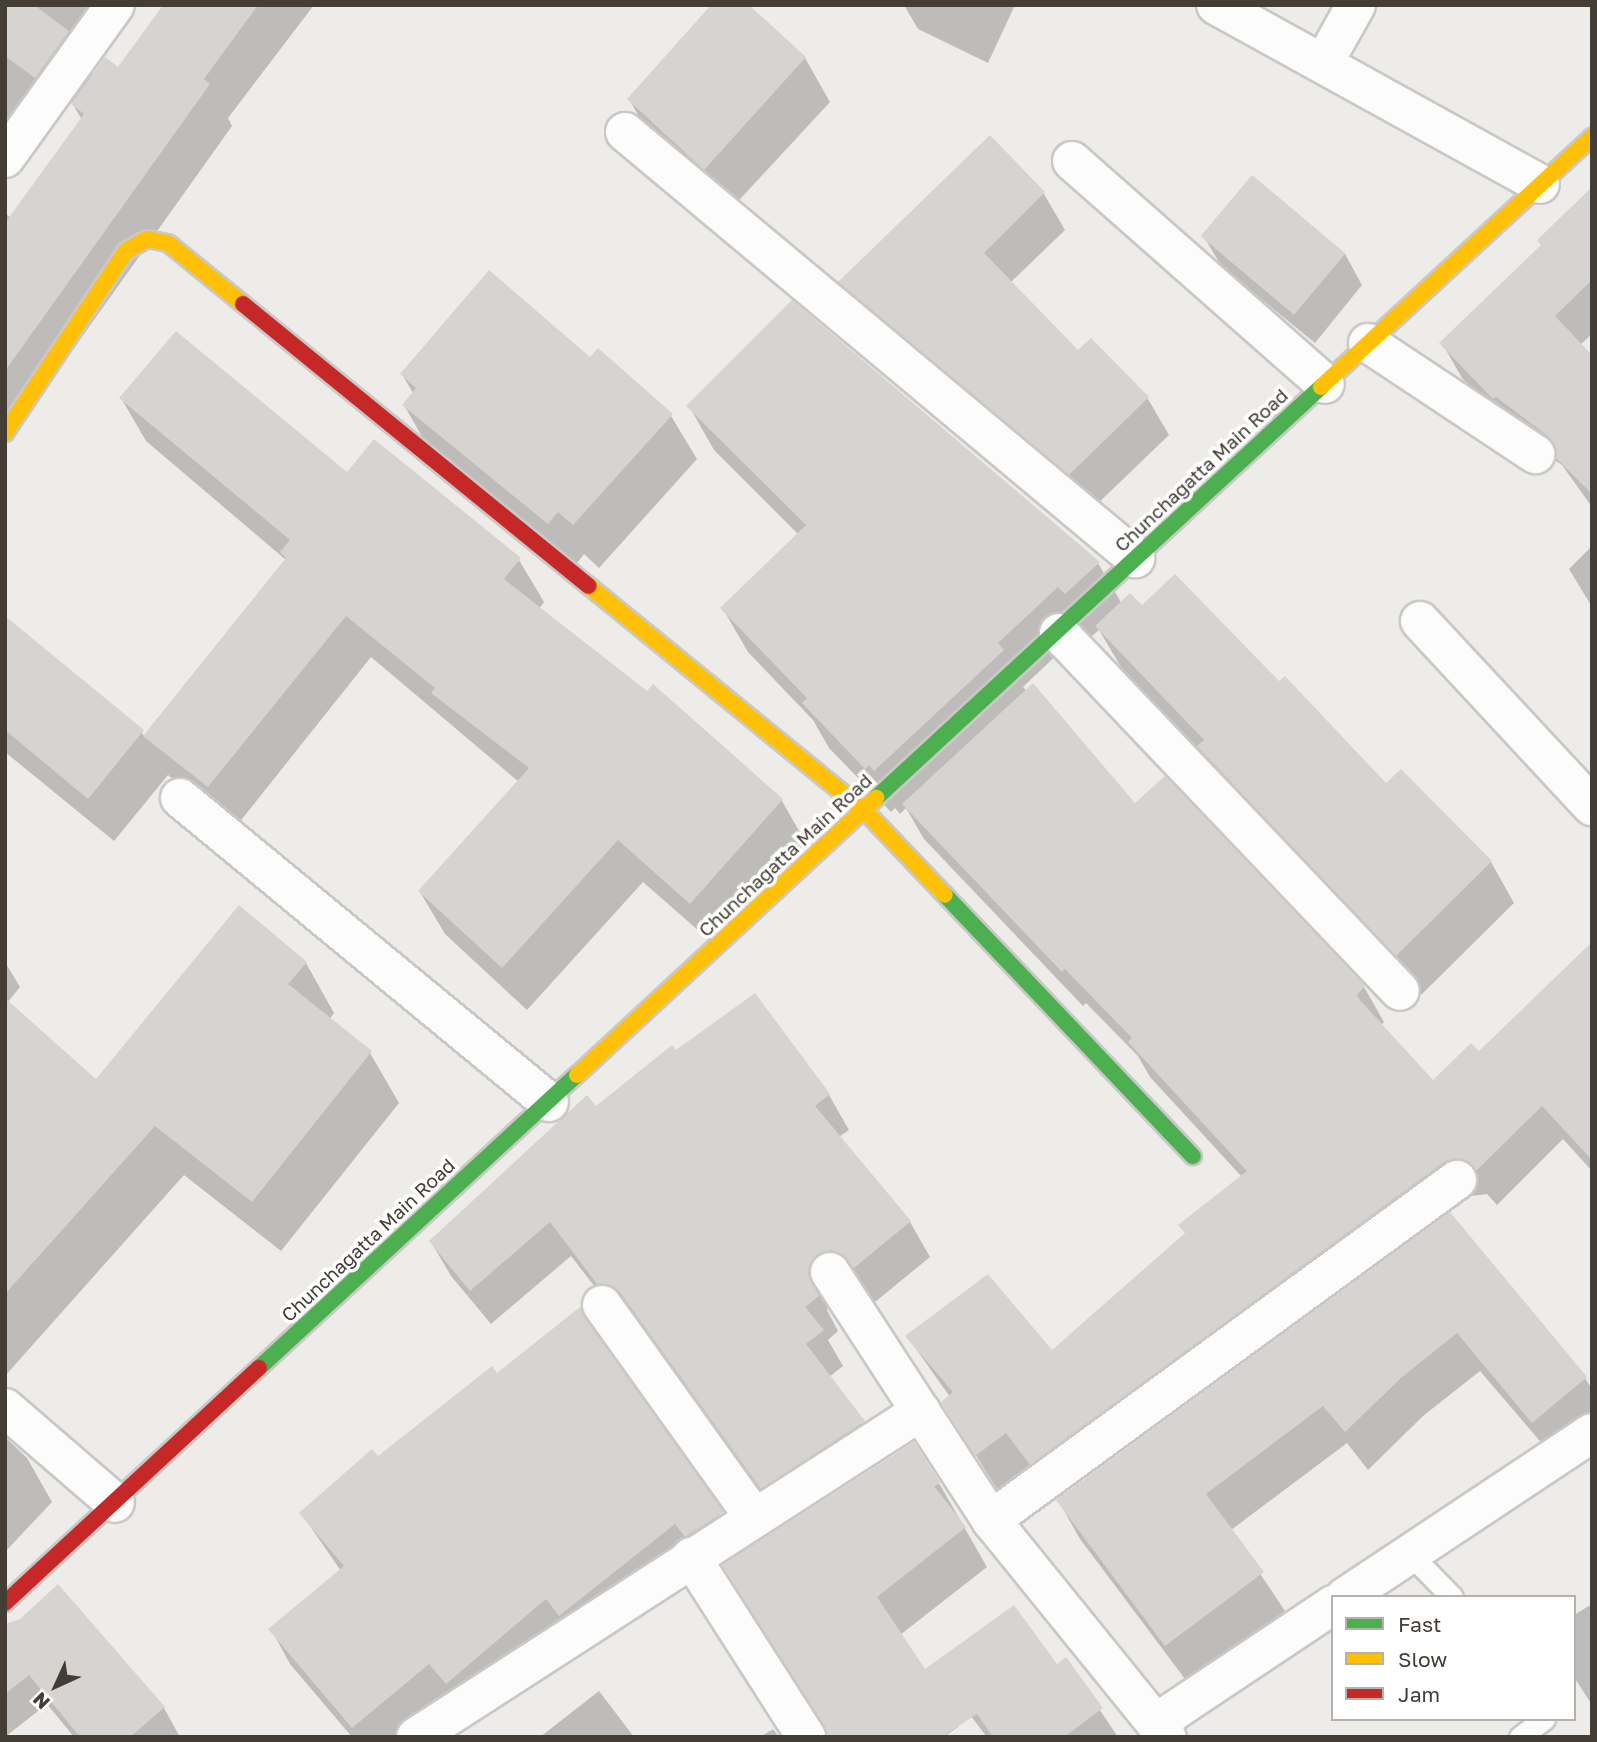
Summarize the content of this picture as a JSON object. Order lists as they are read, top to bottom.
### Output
{
  "streets": {
    "street": ["Chunchagatta Main Road"]
  },
  "legend": ["Fast", "Slow", "Jam"],
  "north": "bottom left"
}
